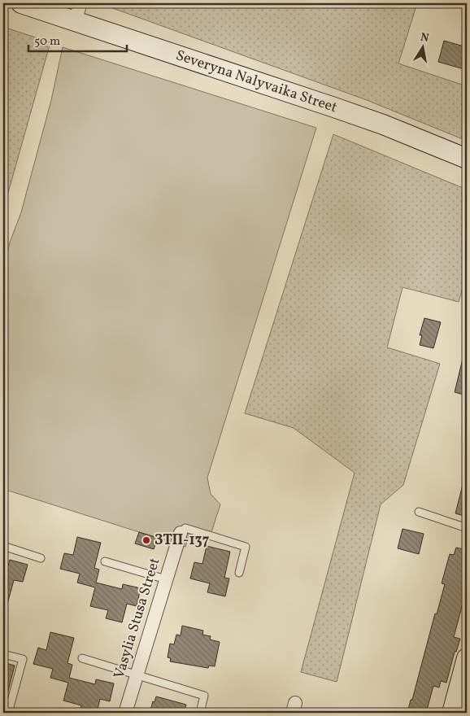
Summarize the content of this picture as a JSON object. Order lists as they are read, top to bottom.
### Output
{
  "streets": {
    "street": ["Severyna Nalyvaika Street", "Vasylia Stusa Street"]
  },
  "places": ["ЗТП-137"],
  "scale_bar": "50 m",
  "north": "top"
}
